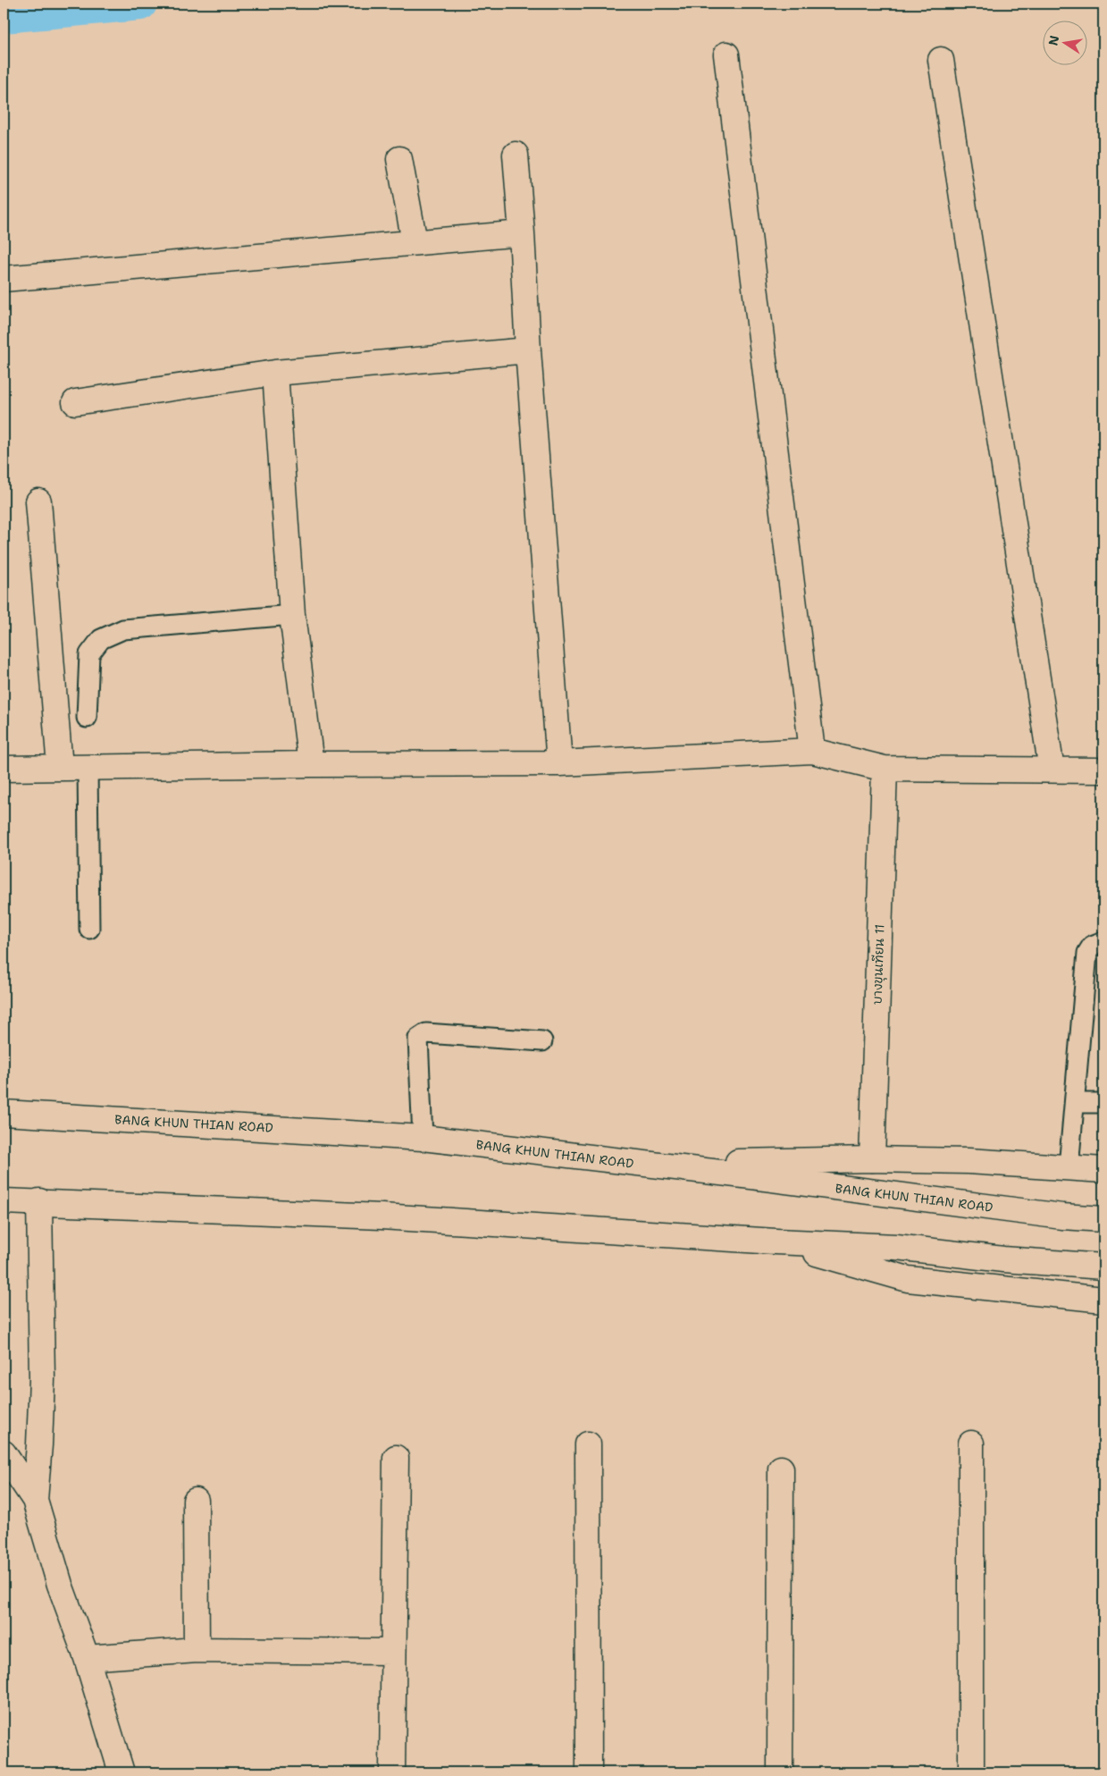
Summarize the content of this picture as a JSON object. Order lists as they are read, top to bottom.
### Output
{
  "streets": {
    "street": ["บางขุนเทียน 11", "BANG KHUN THIAN ROAD"]
  },
  "north": "left"
}
